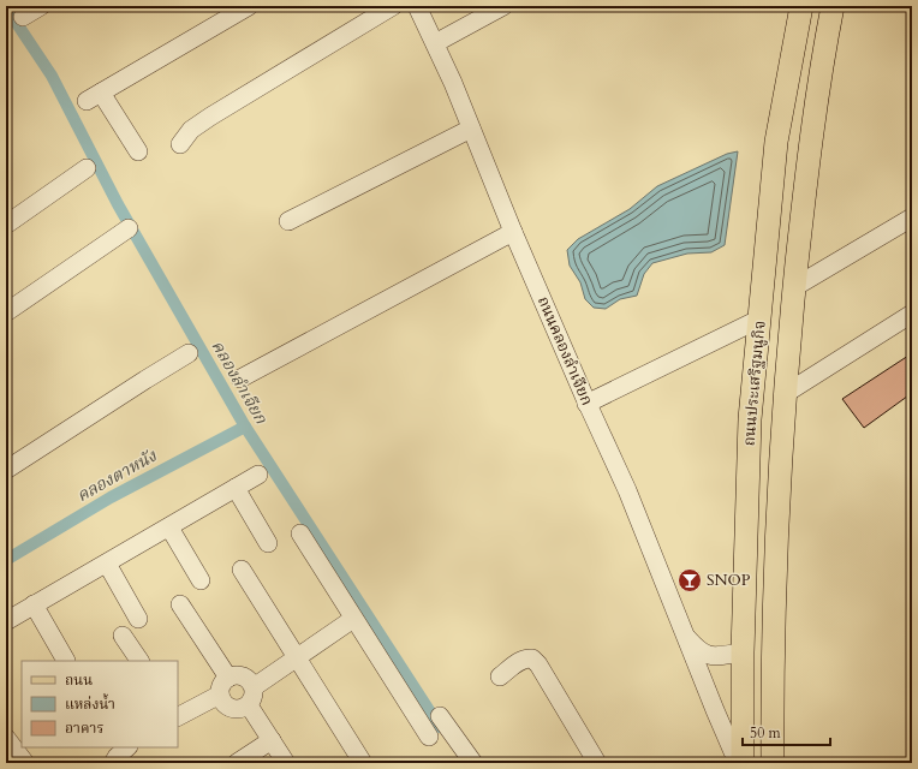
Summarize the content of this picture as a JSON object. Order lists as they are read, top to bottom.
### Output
{
  "streets": {
    "main road": ["ถนนประเสริฐมนูกิจ"],
    "street": ["ถนนคลองลำเจียก"]
  },
  "crossings": [
    ["ถนนคลองลำเจียก", "ถนนประเสริฐมนูกิจ"]
  ],
  "water": ["คลองลำเจียก", "คลองตาหนัง"],
  "places": {
    "bar": ["SNOP"]
  },
  "legend": ["ถนน", "แหล่งน้ำ", "อาคาร"],
  "scale_bar": "50 m"
}
